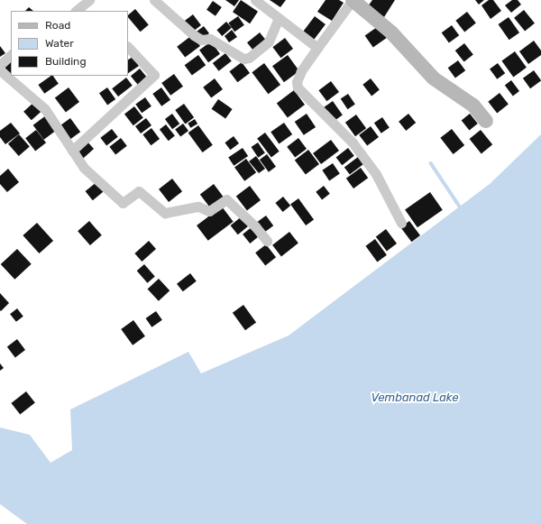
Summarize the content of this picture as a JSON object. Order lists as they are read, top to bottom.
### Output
{
  "water": ["Vembanad Lake"],
  "legend": ["Road", "Water", "Building"]
}
